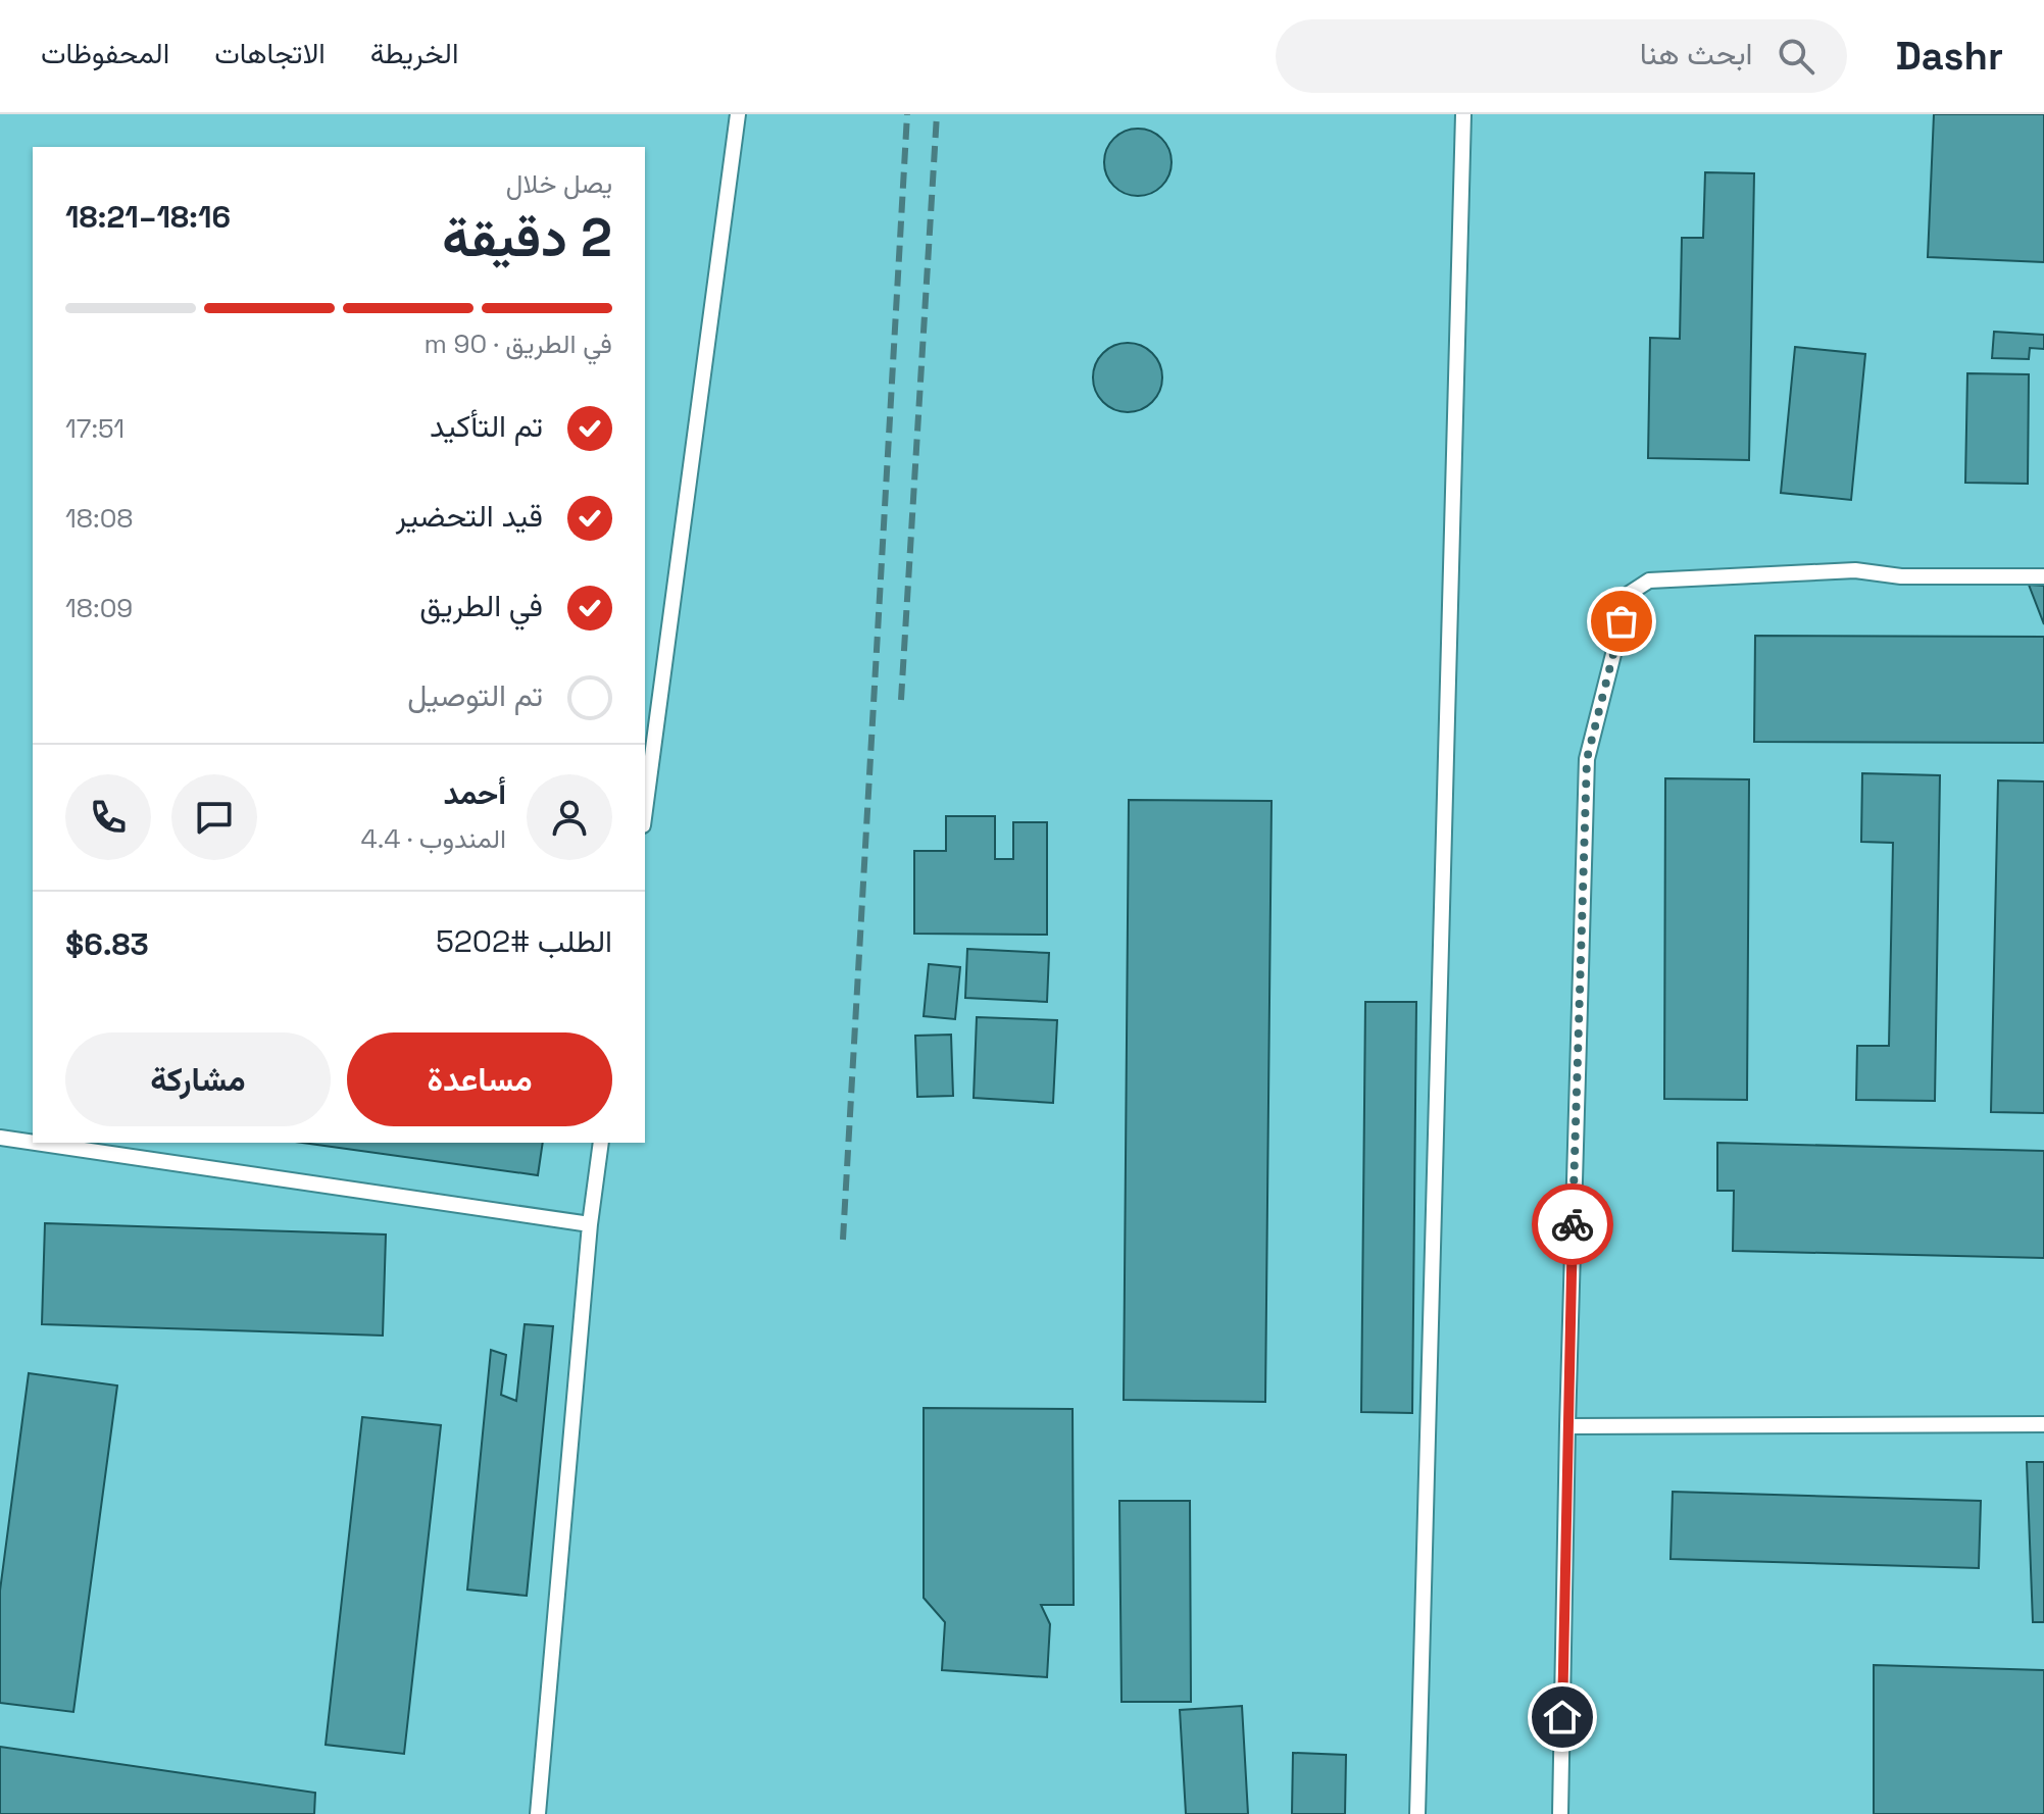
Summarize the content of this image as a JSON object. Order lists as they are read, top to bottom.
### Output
{
  "page": {
    "header": "Dashr",
    "search": "ابحث هنا",
    "nav": ["الخريطة", "الاتجاهات", "المحفوظات"],
    "heading": ["2 دقيقة", "يصل خلال", "18:16–18:21"],
    "panel": [
      "أحمد",
      "المندوب · 4.4",
      "الطلب #5202",
      "$6.83"
    ],
    "bar": "في الطريق · 90 m",
    "list": [
      ["تم التأكيد", "17:51"],
      ["قيد التحضير", "18:08"],
      ["في الطريق", "18:09"],
      "تم التوصيل"
    ],
    "buttons": ["مساعدة", "مشاركة"]
  }
}
